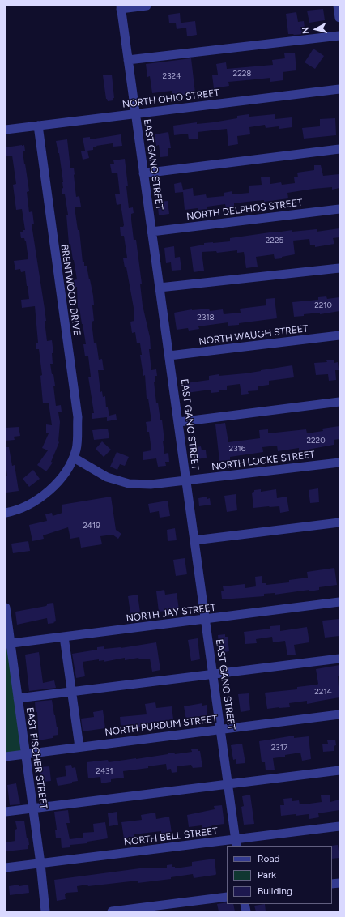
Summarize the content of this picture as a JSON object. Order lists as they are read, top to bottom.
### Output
{
  "streets": {
    "street": [
      "NORTH OHIO STREET",
      "EAST GANO STREET",
      "NORTH DELPHOS STREET",
      "BRENTWOOD DRIVE",
      "NORTH WAUGH STREET",
      "NORTH LOCKE STREET",
      "NORTH JAY STREET",
      "NORTH PURDUM STREET",
      "EAST FISCHER STREET",
      "NORTH BELL STREET"
    ]
  },
  "crossings": [
    ["NORTH OHIO STREET", "EAST GANO STREET"],
    ["NORTH OHIO STREET", "BRENTWOOD DRIVE"],
    ["EAST GANO STREET", "NORTH DELPHOS STREET"],
    ["EAST GANO STREET", "NORTH WAUGH STREET"],
    ["EAST GANO STREET", "NORTH LOCKE STREET"],
    ["EAST GANO STREET", "NORTH JAY STREET"],
    ["EAST GANO STREET", "NORTH PURDUM STREET"],
    ["EAST GANO STREET", "NORTH BELL STREET"],
    ["BRENTWOOD DRIVE", "NORTH LOCKE STREET"],
    ["NORTH JAY STREET", "EAST FISCHER STREET"],
    ["NORTH PURDUM STREET", "EAST FISCHER STREET"],
    ["EAST FISCHER STREET", "NORTH BELL STREET"]
  ],
  "house_numbers": [
    "2228",
    "2324",
    "2225",
    "2210",
    "2318",
    "2220",
    "2316",
    "2419",
    "2214",
    "2317",
    "2431"
  ],
  "legend": ["Road", "Park", "Building"],
  "north": "left"
}
